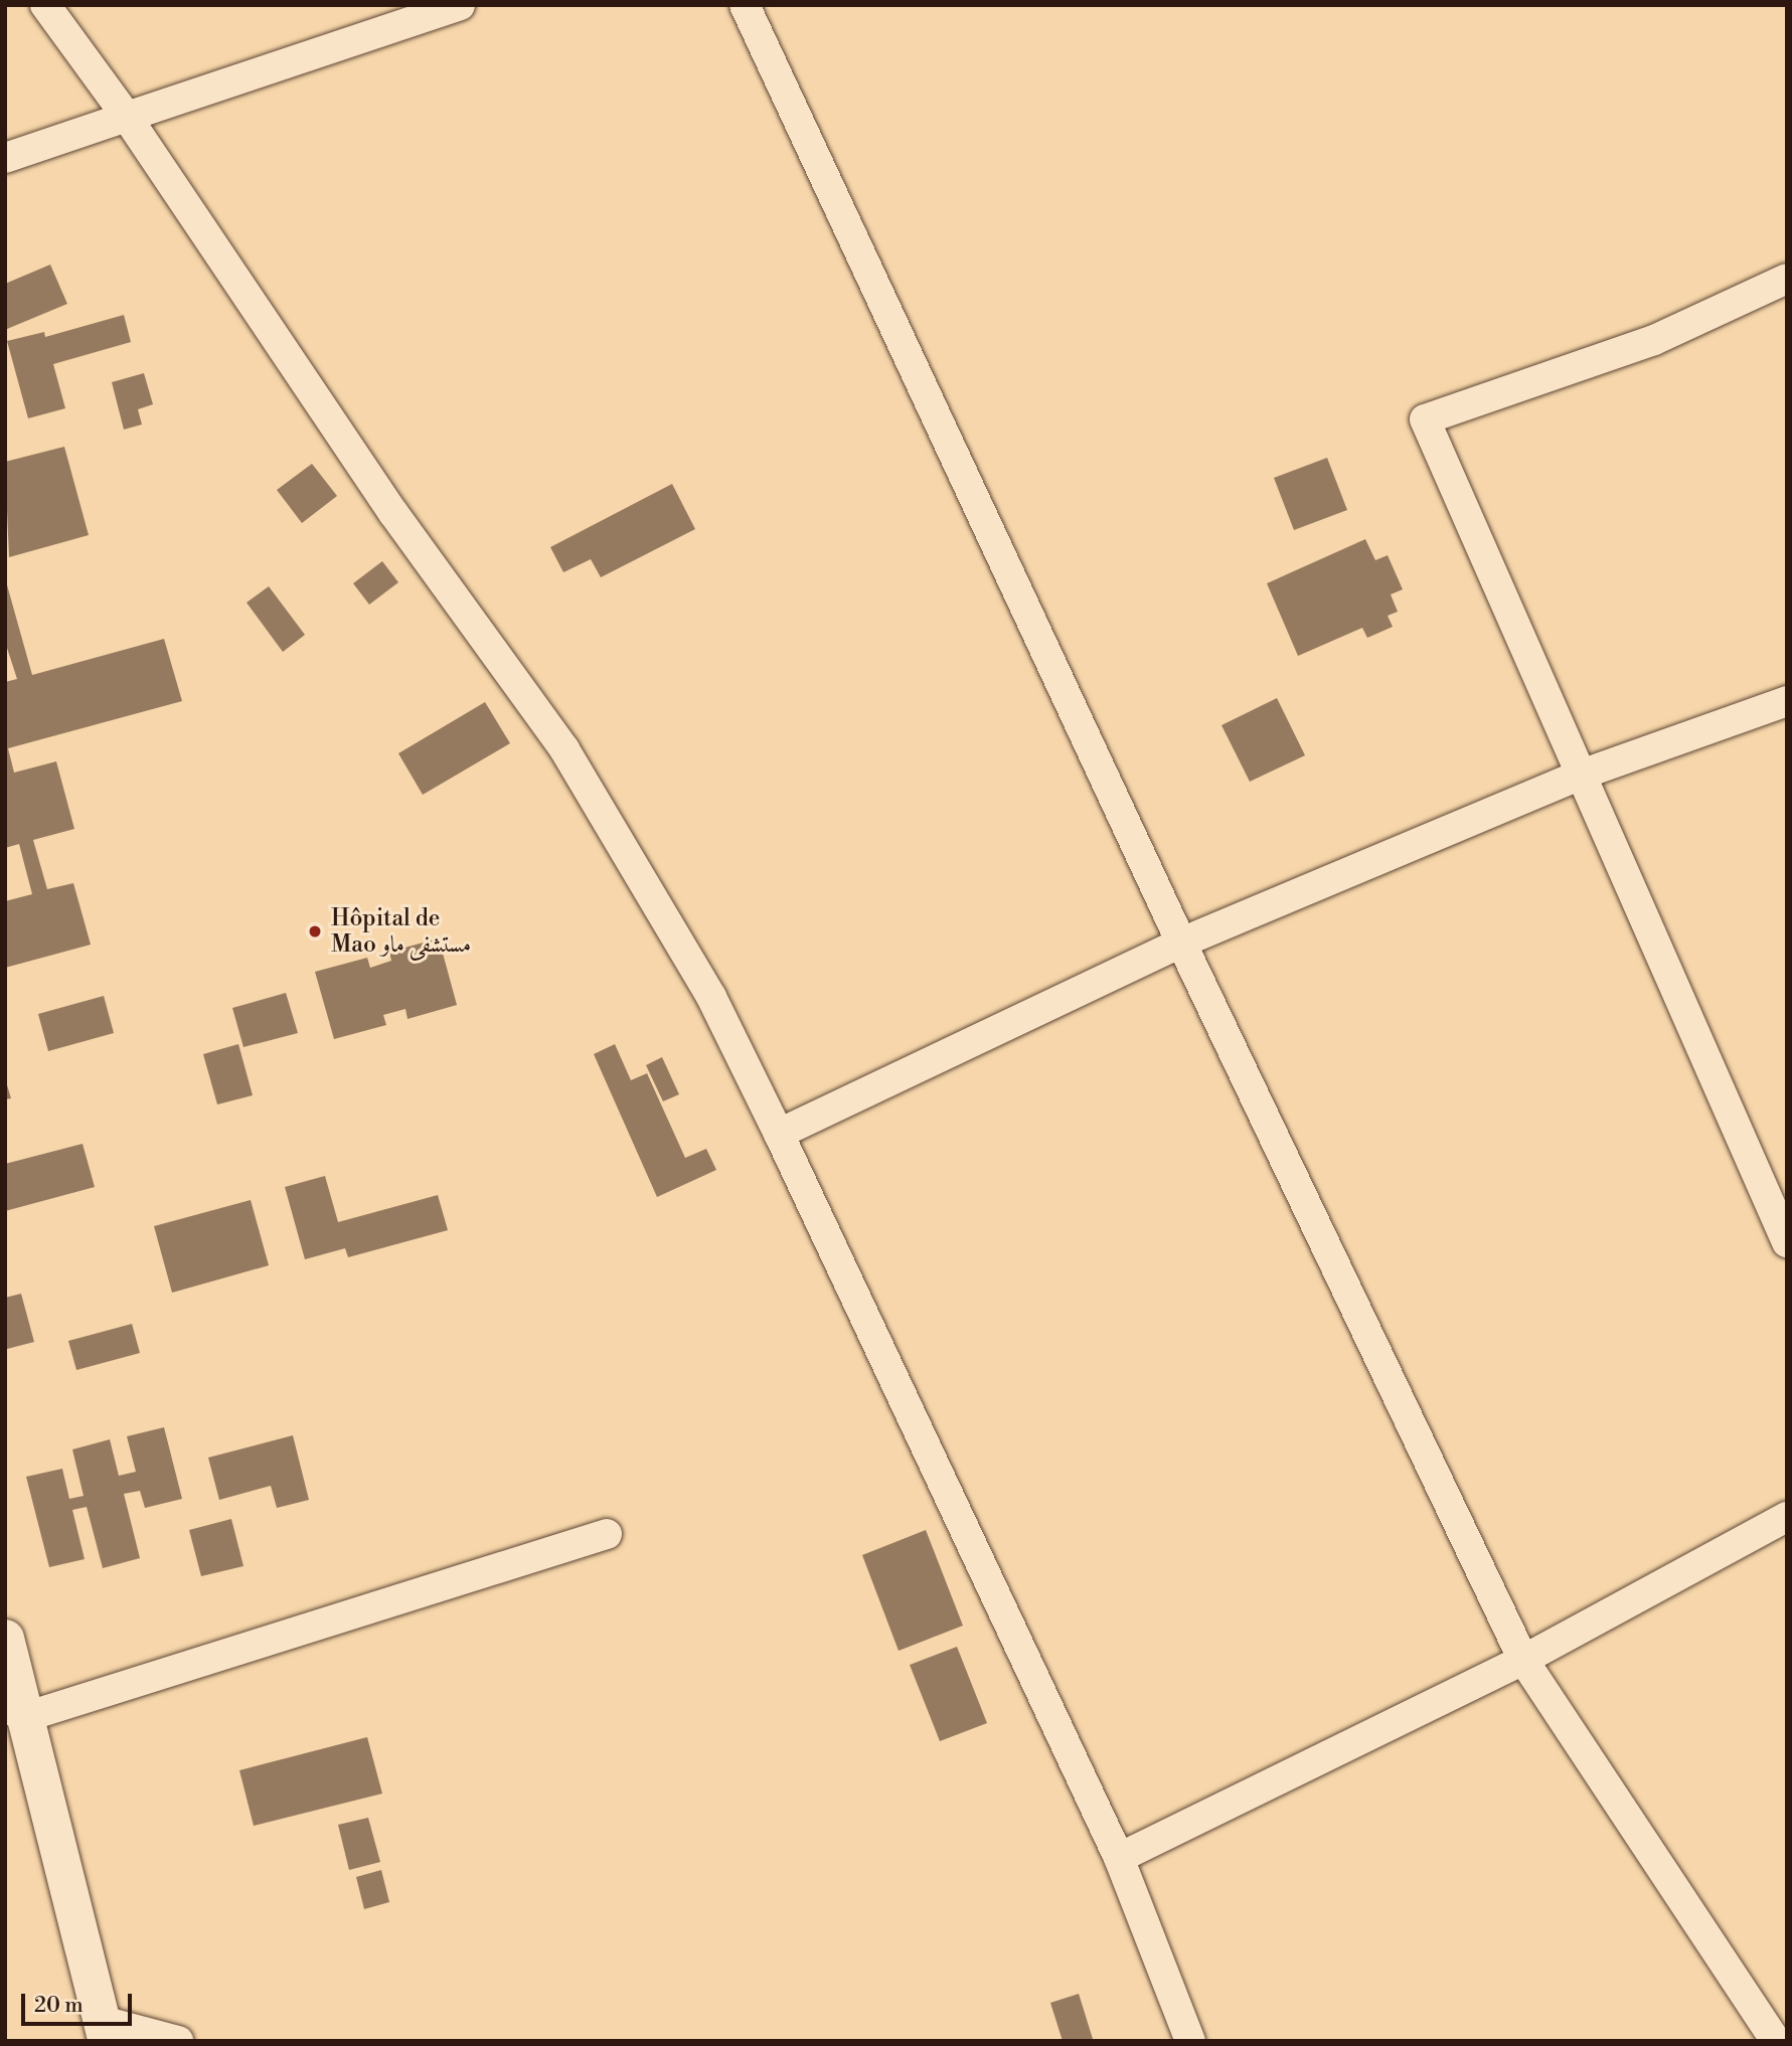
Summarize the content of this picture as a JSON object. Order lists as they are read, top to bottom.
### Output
{
  "places": ["Hôpital de Mao مستشفى ماو"],
  "scale_bar": "20 m"
}
